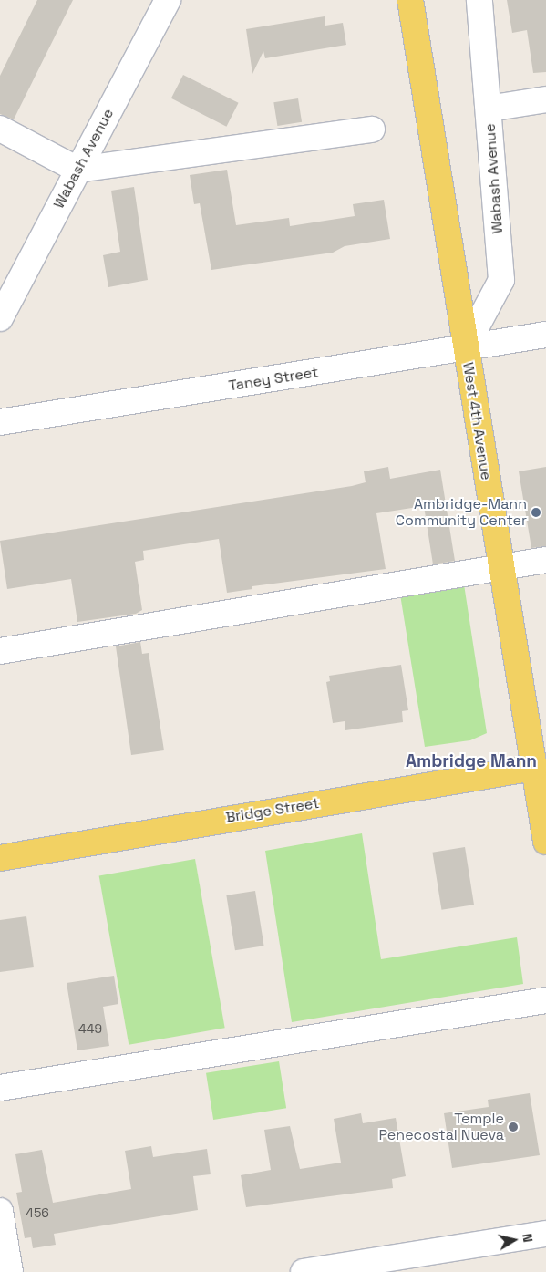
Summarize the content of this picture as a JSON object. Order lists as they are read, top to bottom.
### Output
{
  "streets": {
    "main road": ["West 4th Avenue", "Bridge Street"],
    "street": ["Wabash Avenue", "Taney Street"]
  },
  "crossings": [
    ["Wabash Avenue", "Taney Street"],
    ["Wabash Avenue", "West 4th Avenue"],
    ["Taney Street", "West 4th Avenue"],
    ["West 4th Avenue", "Bridge Street"]
  ],
  "districts": ["Ambridge Mann"],
  "places": ["Ambridge-Mann Community Center", "Temple Penecostal Nueva"],
  "house_numbers": ["449", "456"],
  "north": "right"
}
